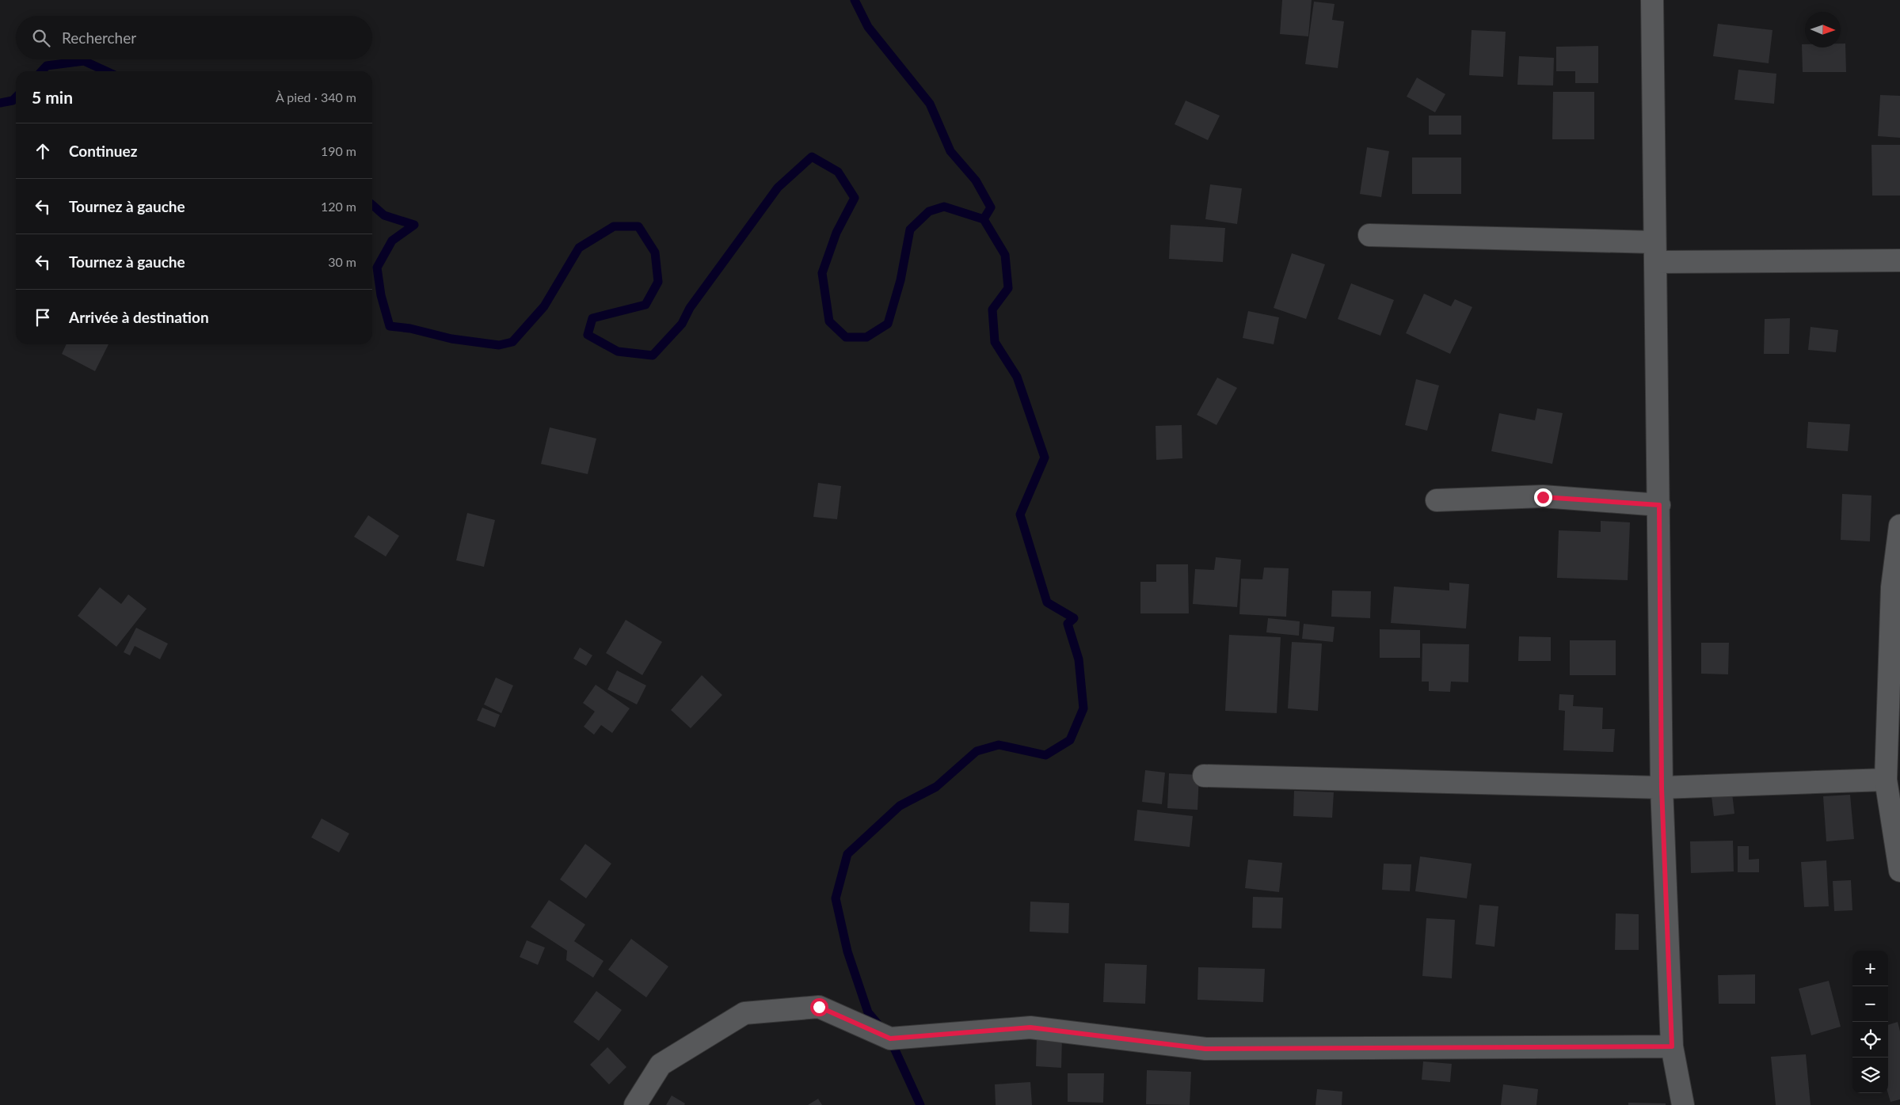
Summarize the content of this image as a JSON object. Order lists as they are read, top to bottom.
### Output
{
  "north": "right",
  "page": {
    "search": "Rechercher",
    "heading": ["5 min", "À pied · 340 m"],
    "list": [
      ["Continuez", "190 m"],
      ["Tournez à gauche", "120 m"],
      ["Tournez à gauche", "30 m"],
      "Arrivée à destination"
    ],
    "map_buttons": ["+", "−"]
  }
}
